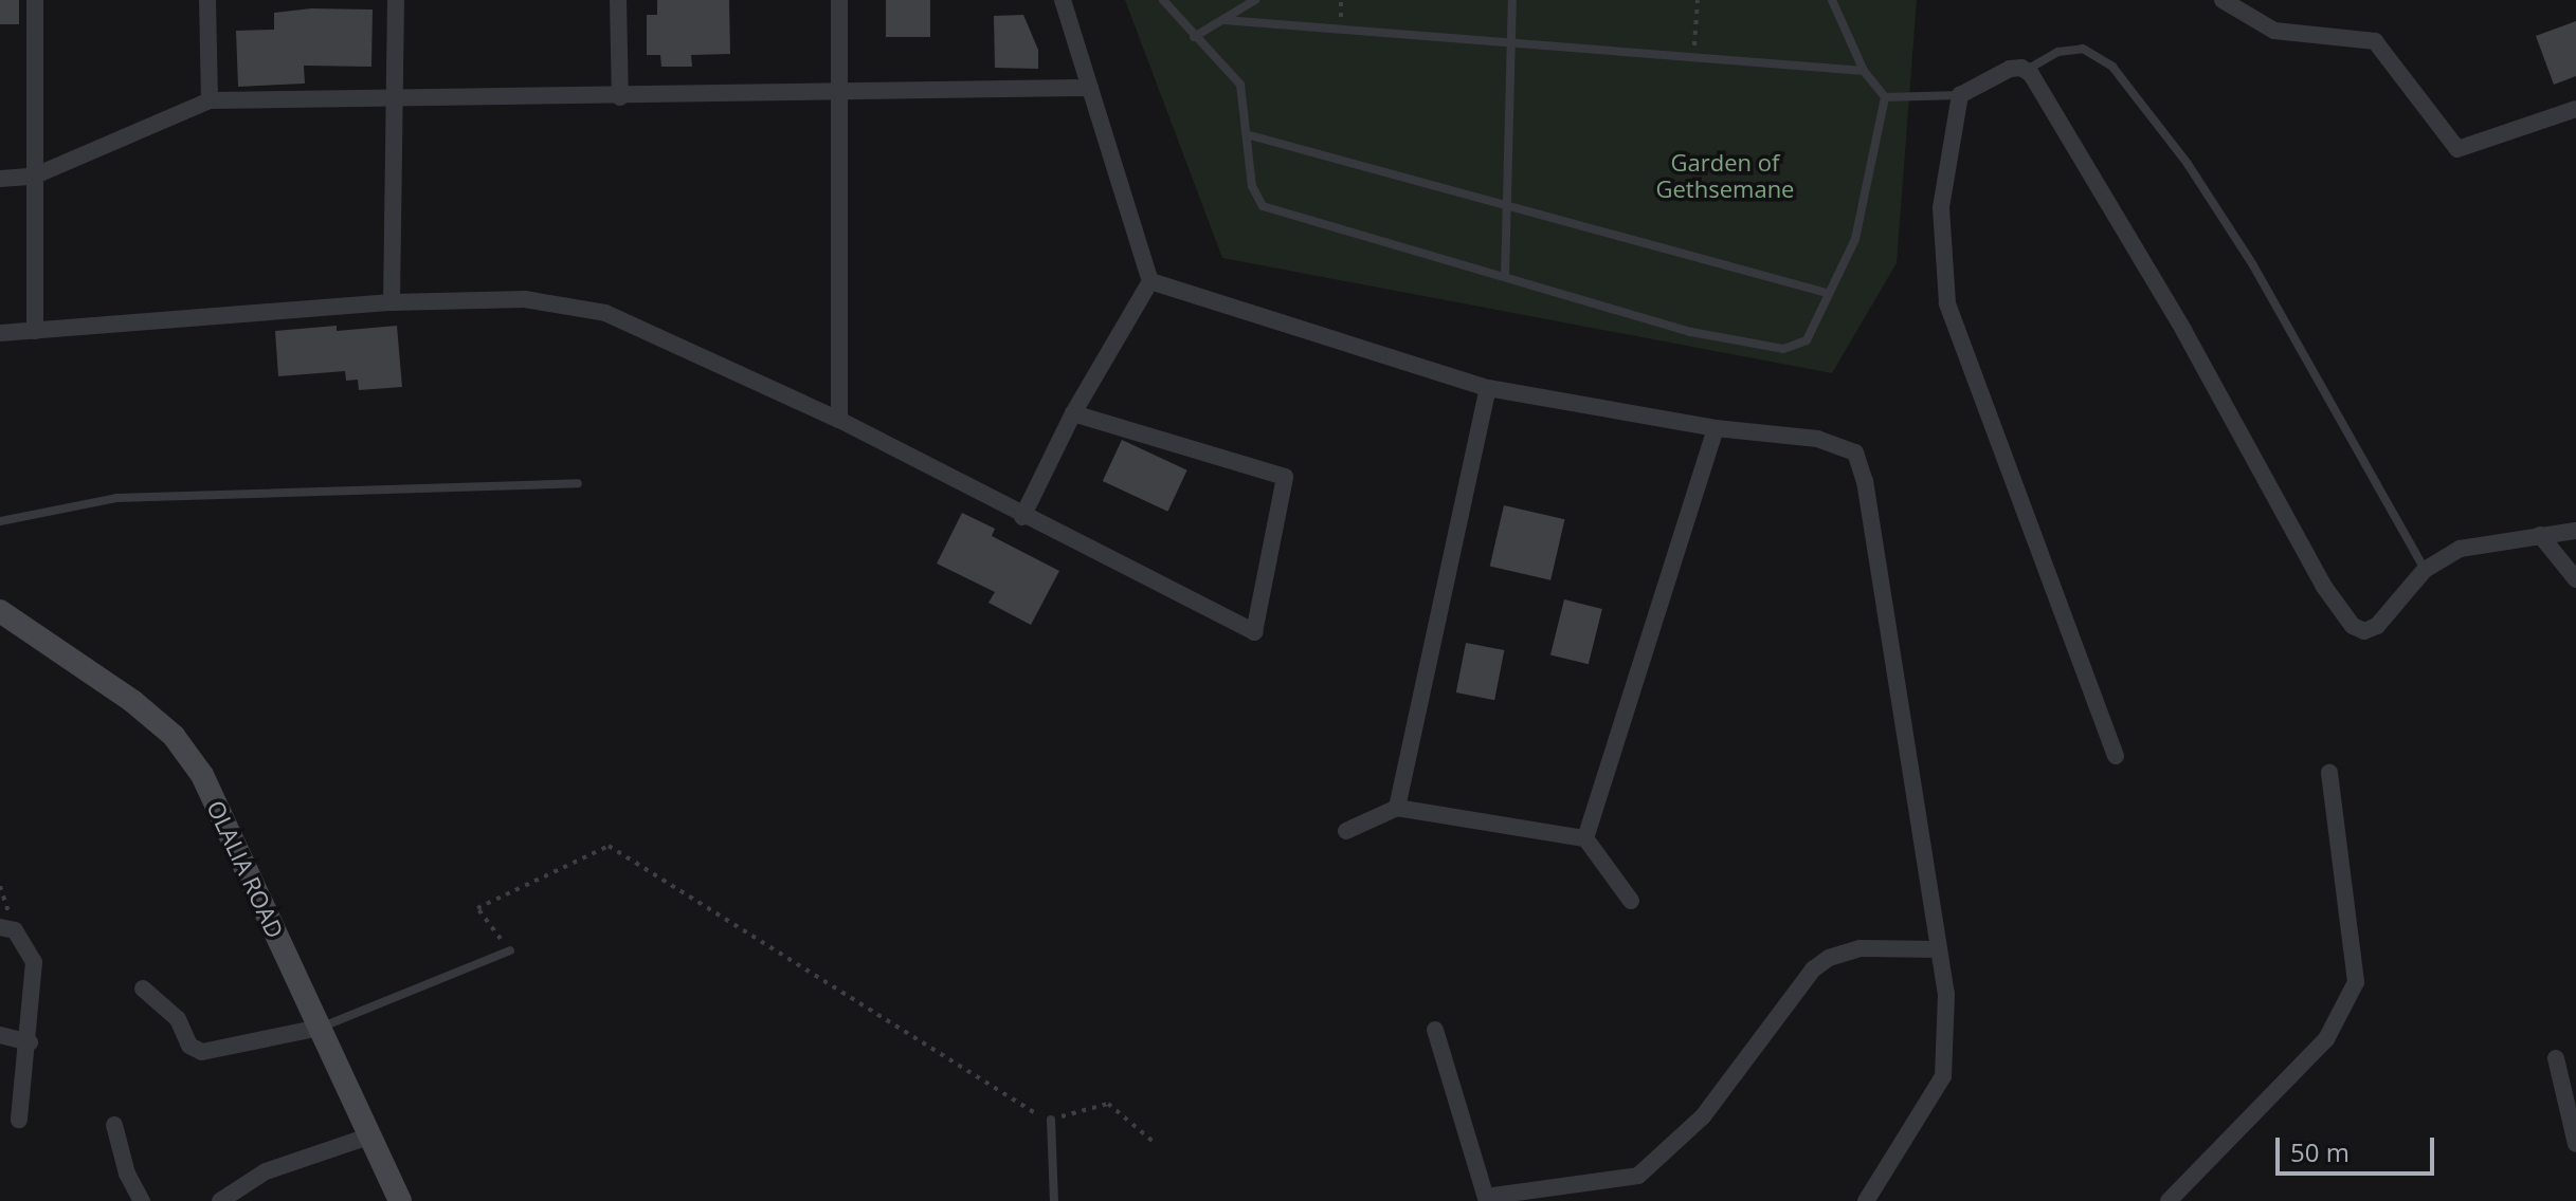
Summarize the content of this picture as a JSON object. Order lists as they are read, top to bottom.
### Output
{
  "streets": {
    "main road": ["OLALIA ROAD"]
  },
  "parks": ["Garden of Gethsemane"],
  "scale_bar": "50 m"
}
